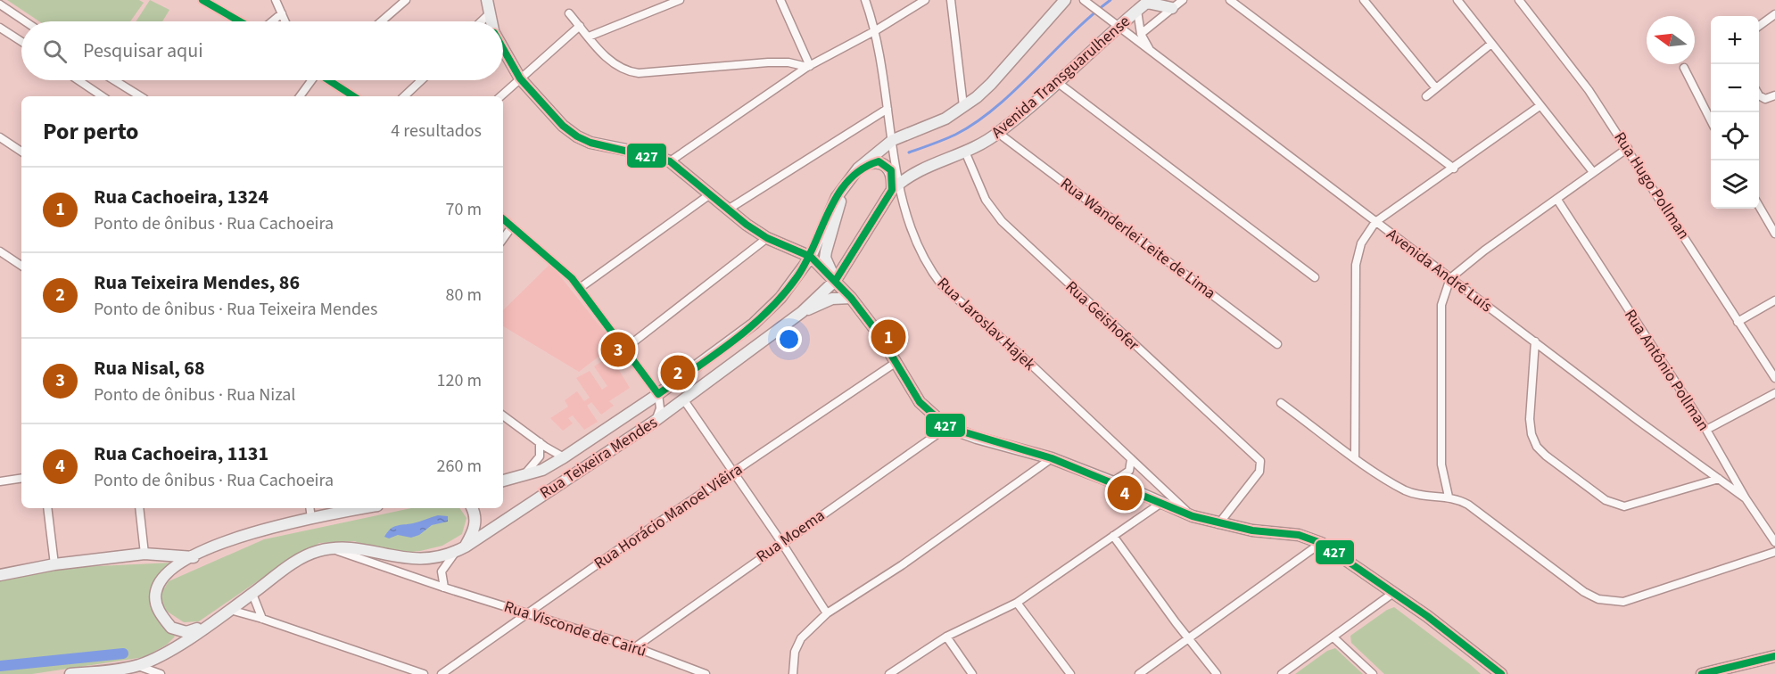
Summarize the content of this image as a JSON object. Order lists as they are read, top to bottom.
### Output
{
  "streets": {
    "main road": ["Avenida Transguarulhense", "Rua Teixeira Mendes"],
    "street": [
      "Rua Hugo Pollman",
      "Rua Wanderlei Leite de Lima",
      "Avenida André Luís",
      "Rua Geishofer",
      "Rua Jaroslav Hajek",
      "Rua Antônio Pollman",
      "Rua Horácio Manoel Viêira",
      "Rua Moema",
      "Rua Visconde de Cairú"
    ]
  },
  "crossings": [
    ["Avenida Transguarulhense", "Rua Wanderlei Leite de Lima"],
    ["Avenida Transguarulhense", "Avenida André Luís"],
    ["Avenida Transguarulhense", "Rua Geishofer"],
    ["Avenida Transguarulhense", "Rua Jaroslav Hajek"],
    ["Avenida Transguarulhense", "Rua Teixeira Mendes"],
    ["Avenida André Luís", "Rua Antônio Pollman"],
    ["Rua Teixeira Mendes", "Rua Visconde de Cairú"],
    ["Rua Horácio Manoel Viêira", "Rua Visconde de Cairú"],
    ["Rua Moema", "Rua Visconde de Cairú"]
  ],
  "lines": ["transit line 427"],
  "north": "left",
  "page": {
    "map_buttons": ["+", "−"],
    "search": "Pesquisar aqui",
    "heading": ["Por perto", "4 resultados"],
    "list": [
      {
        "mark": "1",
        "name": "Rua Cachoeira, 1324",
        "note": "Ponto de ônibus · Rua Cachoeira",
        "value": "70 m"
      },
      {
        "mark": "2",
        "name": "Rua Teixeira Mendes, 86",
        "note": "Ponto de ônibus · Rua Teixeira Mendes",
        "value": "80 m"
      },
      {
        "mark": "3",
        "name": "Rua Nisal, 68",
        "note": "Ponto de ônibus · Rua Nizal",
        "value": "120 m"
      },
      {
        "mark": "4",
        "name": "Rua Cachoeira, 1131",
        "note": "Ponto de ônibus · Rua Cachoeira",
        "value": "260 m"
      }
    ],
    "pins": [
      "1",
      "3",
      "2",
      "4"
    ]
  }
}
